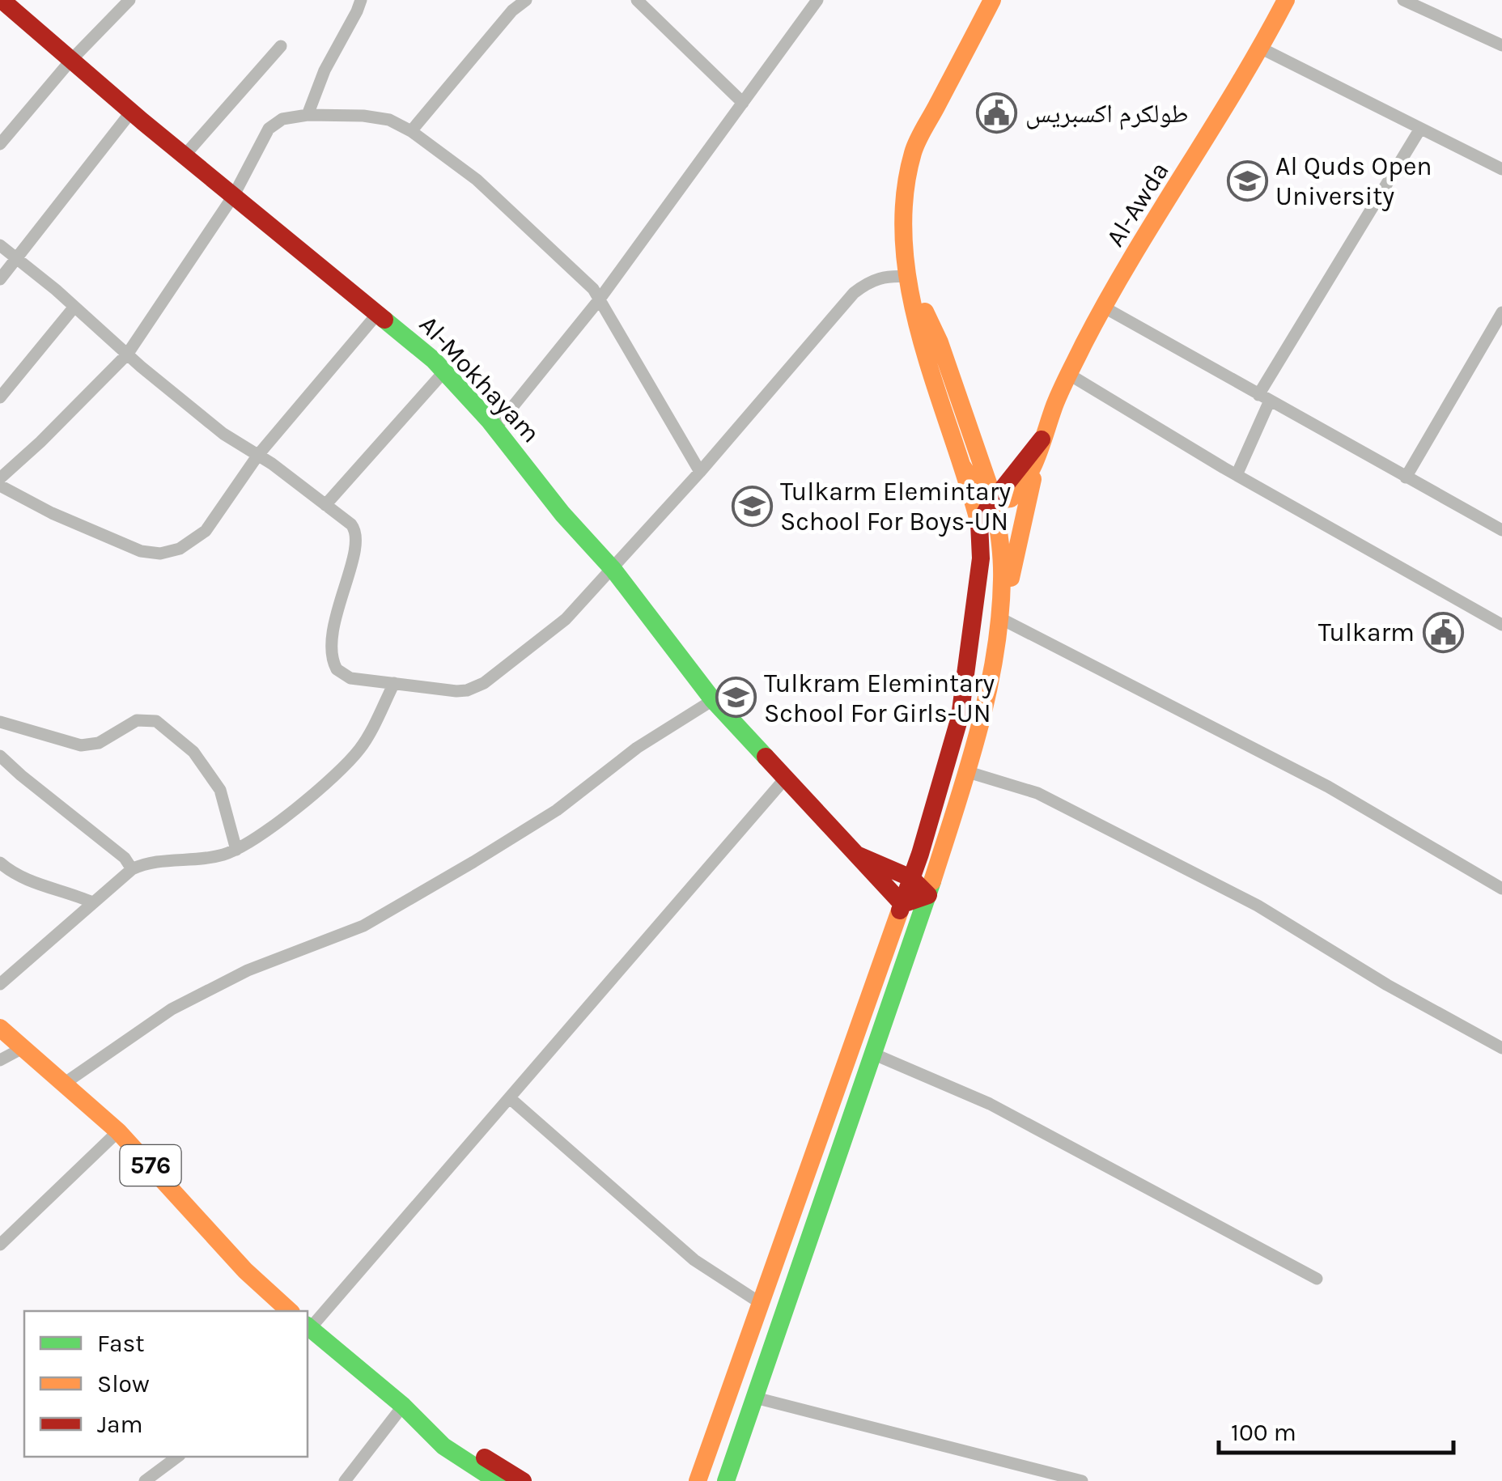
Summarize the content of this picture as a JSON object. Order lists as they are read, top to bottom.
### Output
{
  "streets": {
    "main road": ["Al-Awda", "Al-Mokhayam", "576"]
  },
  "places": {
    "public building": ["طولكرم اكسبريس", "Tulkarm"],
    "school or university": ["Al Quds Open University", "Tulkarm Elemintary School For Boys-UN", "Tulkram Elemintary School For Girls-UN"]
  },
  "legend": ["Fast", "Slow", "Jam"],
  "scale_bar": "100 m"
}
